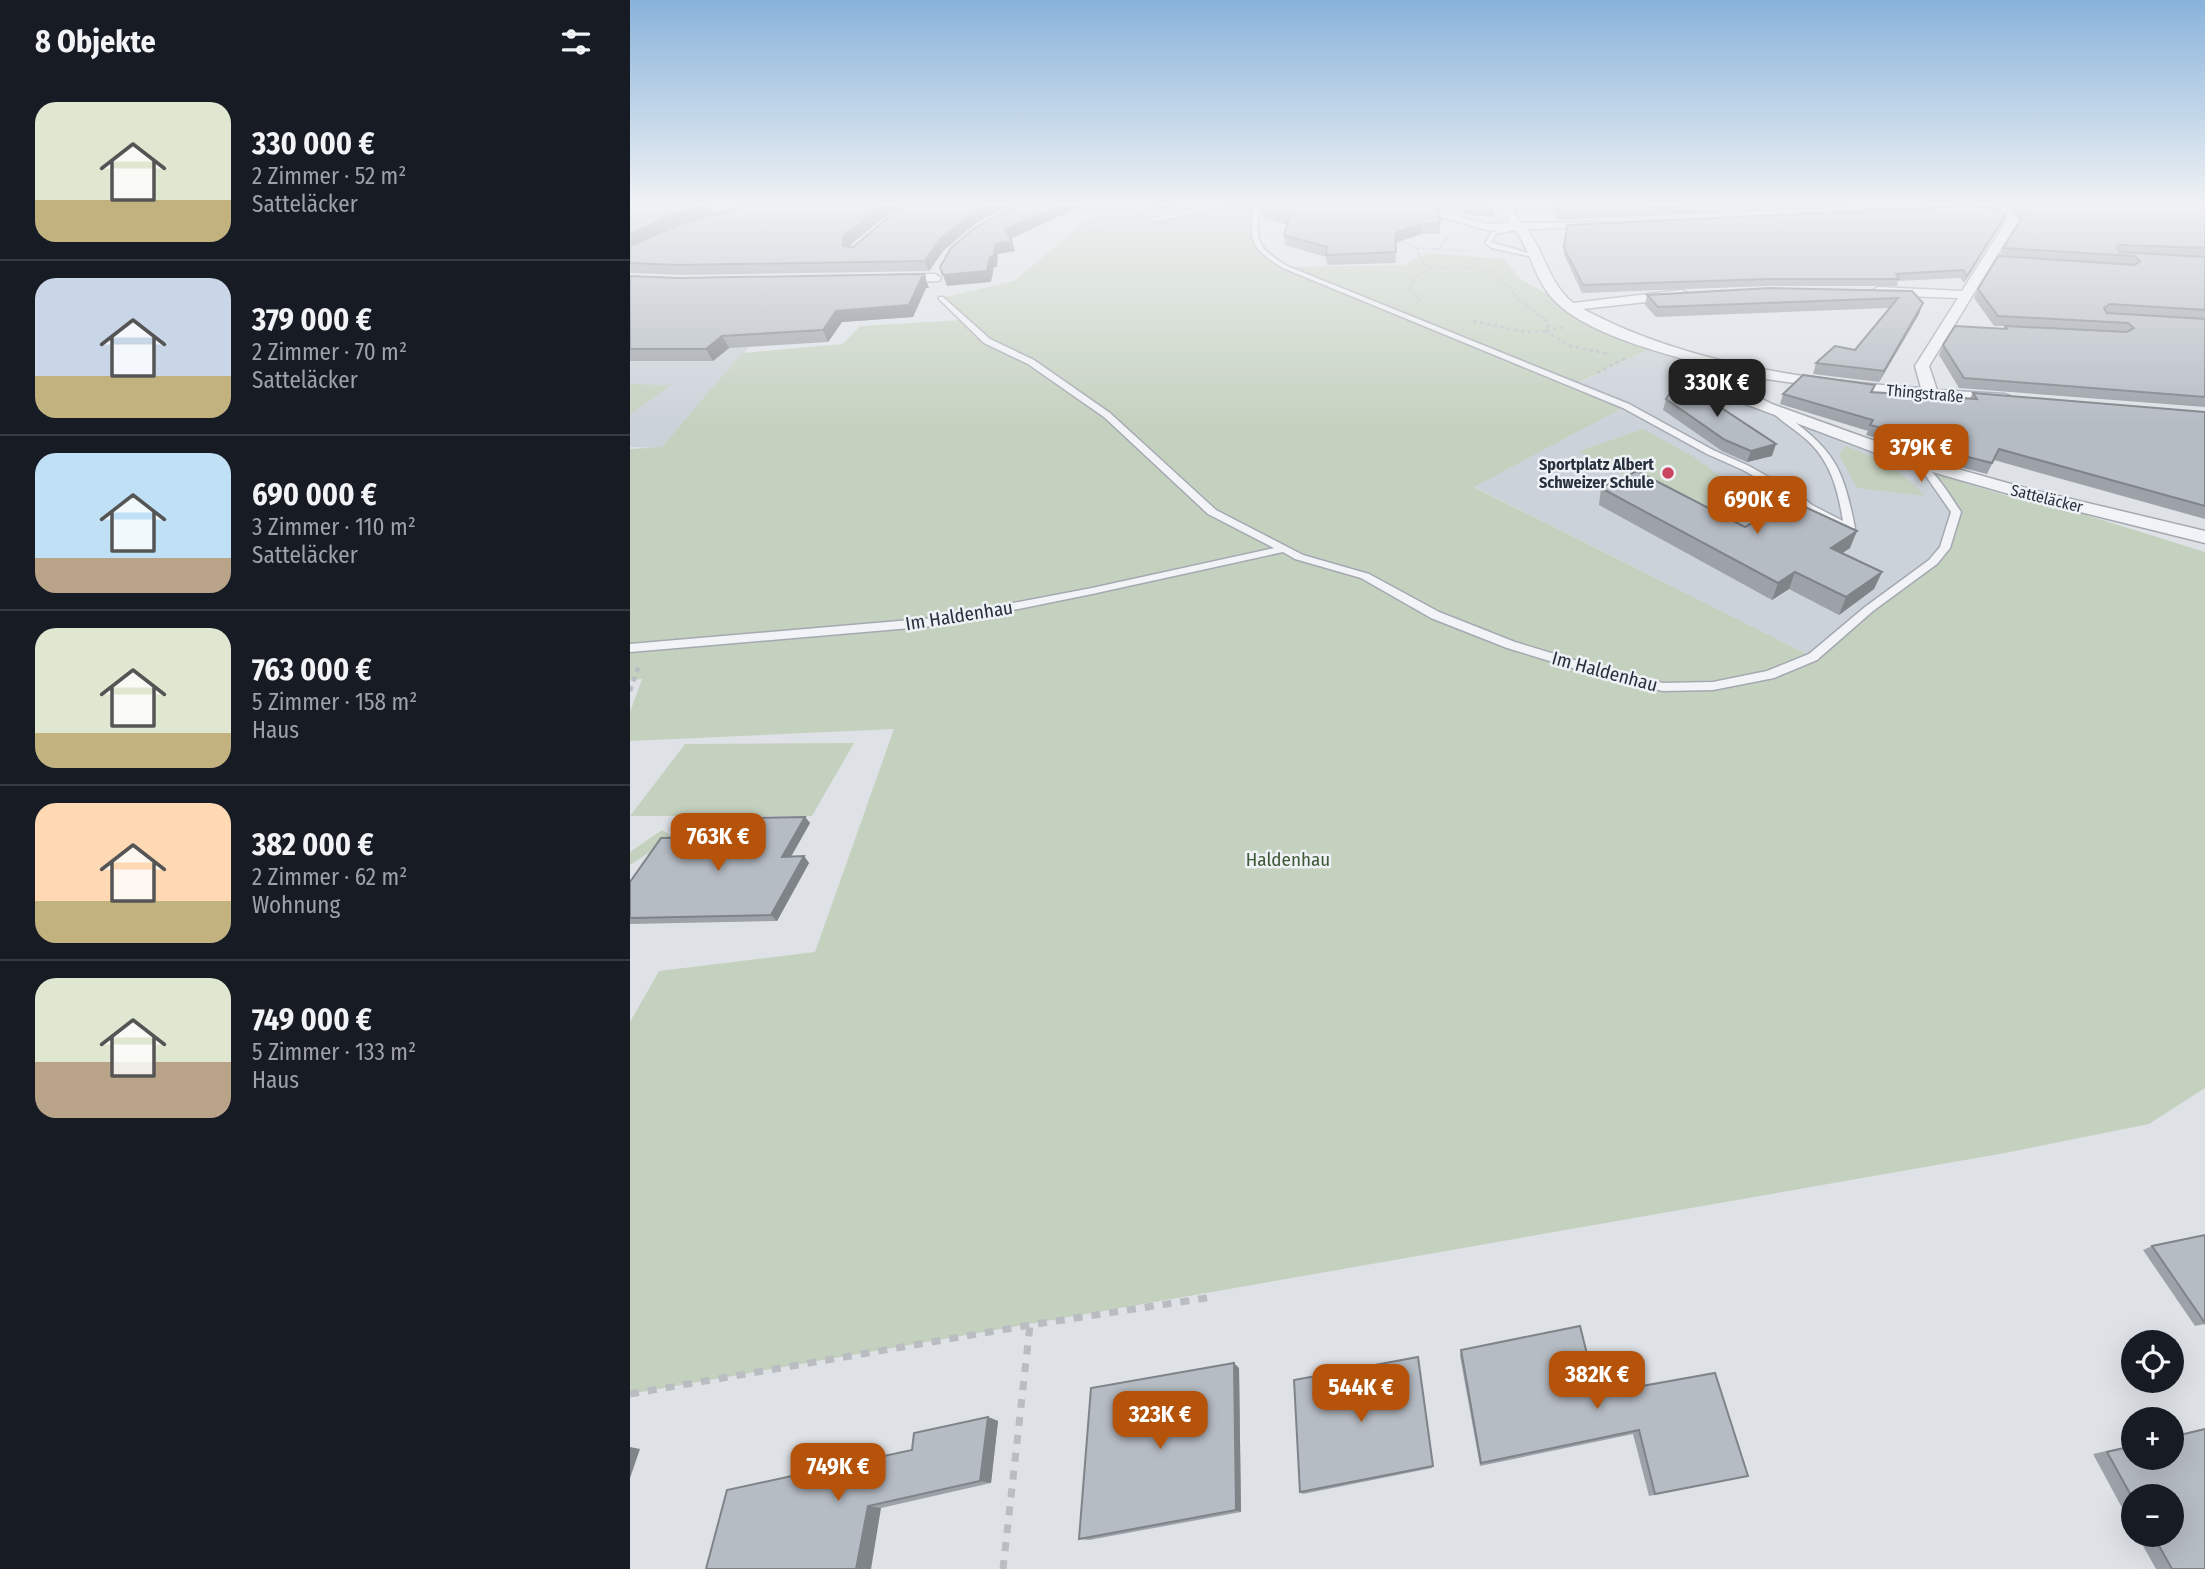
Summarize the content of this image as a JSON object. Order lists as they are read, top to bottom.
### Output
{
  "streets": {
    "street": ["Thingstraße", "Satteläcker", "Im Haldenhau"]
  },
  "crossings": [
    ["Thingstraße", "Satteläcker"],
    ["Satteläcker", "Im Haldenhau"]
  ],
  "parks": ["Haldenhau"],
  "places": ["Sportplatz Albert Schweizer Schule"],
  "page": {
    "heading": "8 Objekte",
    "list": [
      {
        "name": "330 000 €",
        "note": "2 Zimmer · 52 m² · Satteläcker"
      },
      {
        "name": "379 000 €",
        "note": "2 Zimmer · 70 m² · Satteläcker"
      },
      {
        "name": "690 000 €",
        "note": "3 Zimmer · 110 m² · Satteläcker"
      },
      {
        "name": "763 000 €",
        "note": "5 Zimmer · 158 m² · Haus"
      },
      {
        "name": "382 000 €",
        "note": "2 Zimmer · 62 m² · Wohnung"
      },
      {
        "name": "749 000 €",
        "note": "5 Zimmer · 133 m² · Haus"
      }
    ],
    "price": [
      "330K €",
      "379K €",
      "690K €",
      "763K €",
      "382K €",
      "544K €",
      "323K €",
      "749K €"
    ],
    "map_buttons": ["+", "−"]
  }
}
